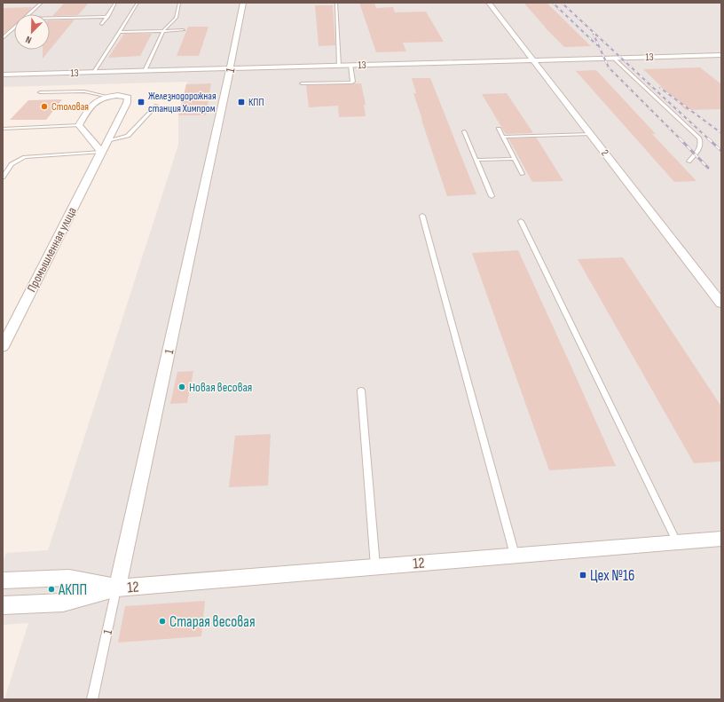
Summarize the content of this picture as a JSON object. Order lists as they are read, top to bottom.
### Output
{
  "streets": {
    "street": [
      "13",
      "1",
      "2",
      "Промышленная улица",
      "12"
    ]
  },
  "crossings": [
    ["13", "1"],
    ["13", "2"],
    ["1", "12"]
  ],
  "places": {
    "transit": ["Железнодорожная станция Химпром", "КПП", "Цех №16"],
    "other": [
      "Столовая",
      "Новая весовая",
      "АКПП",
      "Старая весовая"
    ]
  },
  "north": "bottom left"
}
